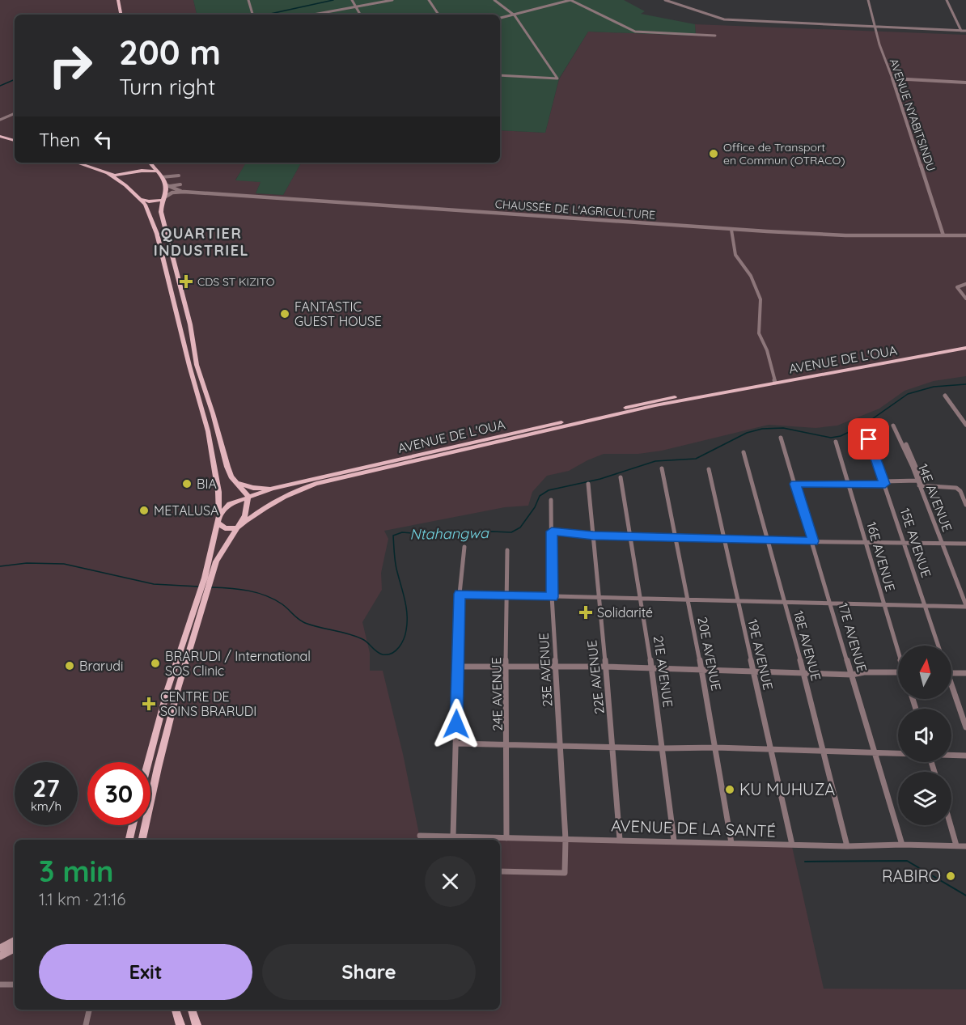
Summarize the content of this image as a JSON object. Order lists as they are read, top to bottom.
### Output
{
  "streets": {
    "main road": ["AVENUE DE L'OUA"],
    "street": [
      "AVENUE NYABITSINDU",
      "CHAUSSÉE DE L'AGRICULTURE",
      "14E AVENUE",
      "15E AVENUE",
      "16E AVENUE",
      "17E AVENUE",
      "18E AVENUE",
      "20E AVENUE",
      "19E AVENUE",
      "23E AVENUE",
      "21E AVENUE",
      "22E AVENUE",
      "24E AVENUE",
      "AVENUE DE LA SANTÉ"
    ]
  },
  "crossings": [
    ["AVENUE NYABITSINDU", "CHAUSSÉE DE L'AGRICULTURE"],
    ["17E AVENUE", "AVENUE DE LA SANTÉ"],
    ["18E AVENUE", "AVENUE DE LA SANTÉ"],
    ["20E AVENUE", "AVENUE DE LA SANTÉ"],
    ["19E AVENUE", "AVENUE DE LA SANTÉ"],
    ["23E AVENUE", "AVENUE DE LA SANTÉ"],
    ["21E AVENUE", "AVENUE DE LA SANTÉ"],
    ["22E AVENUE", "AVENUE DE LA SANTÉ"],
    ["24E AVENUE", "AVENUE DE LA SANTÉ"]
  ],
  "districts": ["QUARTIER INDUSTRIEL"],
  "water": ["Ntahangwa"],
  "places": {
    "other": [
      "Office de Transport en Commun (OTRACO)",
      "FANTASTIC GUEST HOUSE",
      "BIA",
      "METALUSA",
      "BRARUDI / International SOS Clinic",
      "Brarudi",
      "KU MUHUZA",
      "RABIRO"
    ],
    "health": ["CDS ST KIZITO", "Solidarité", "CENTRE DE SOINS BRARUDI"]
  },
  "north": "top",
  "page": {
    "turn": ["200 m", "Turn right"],
    "then": "Then",
    "speed": "27 km/h",
    "limit": "30",
    "heading": ["3 min", "1.1 km · 21:16"],
    "buttons": ["Exit", "Share"]
  }
}
